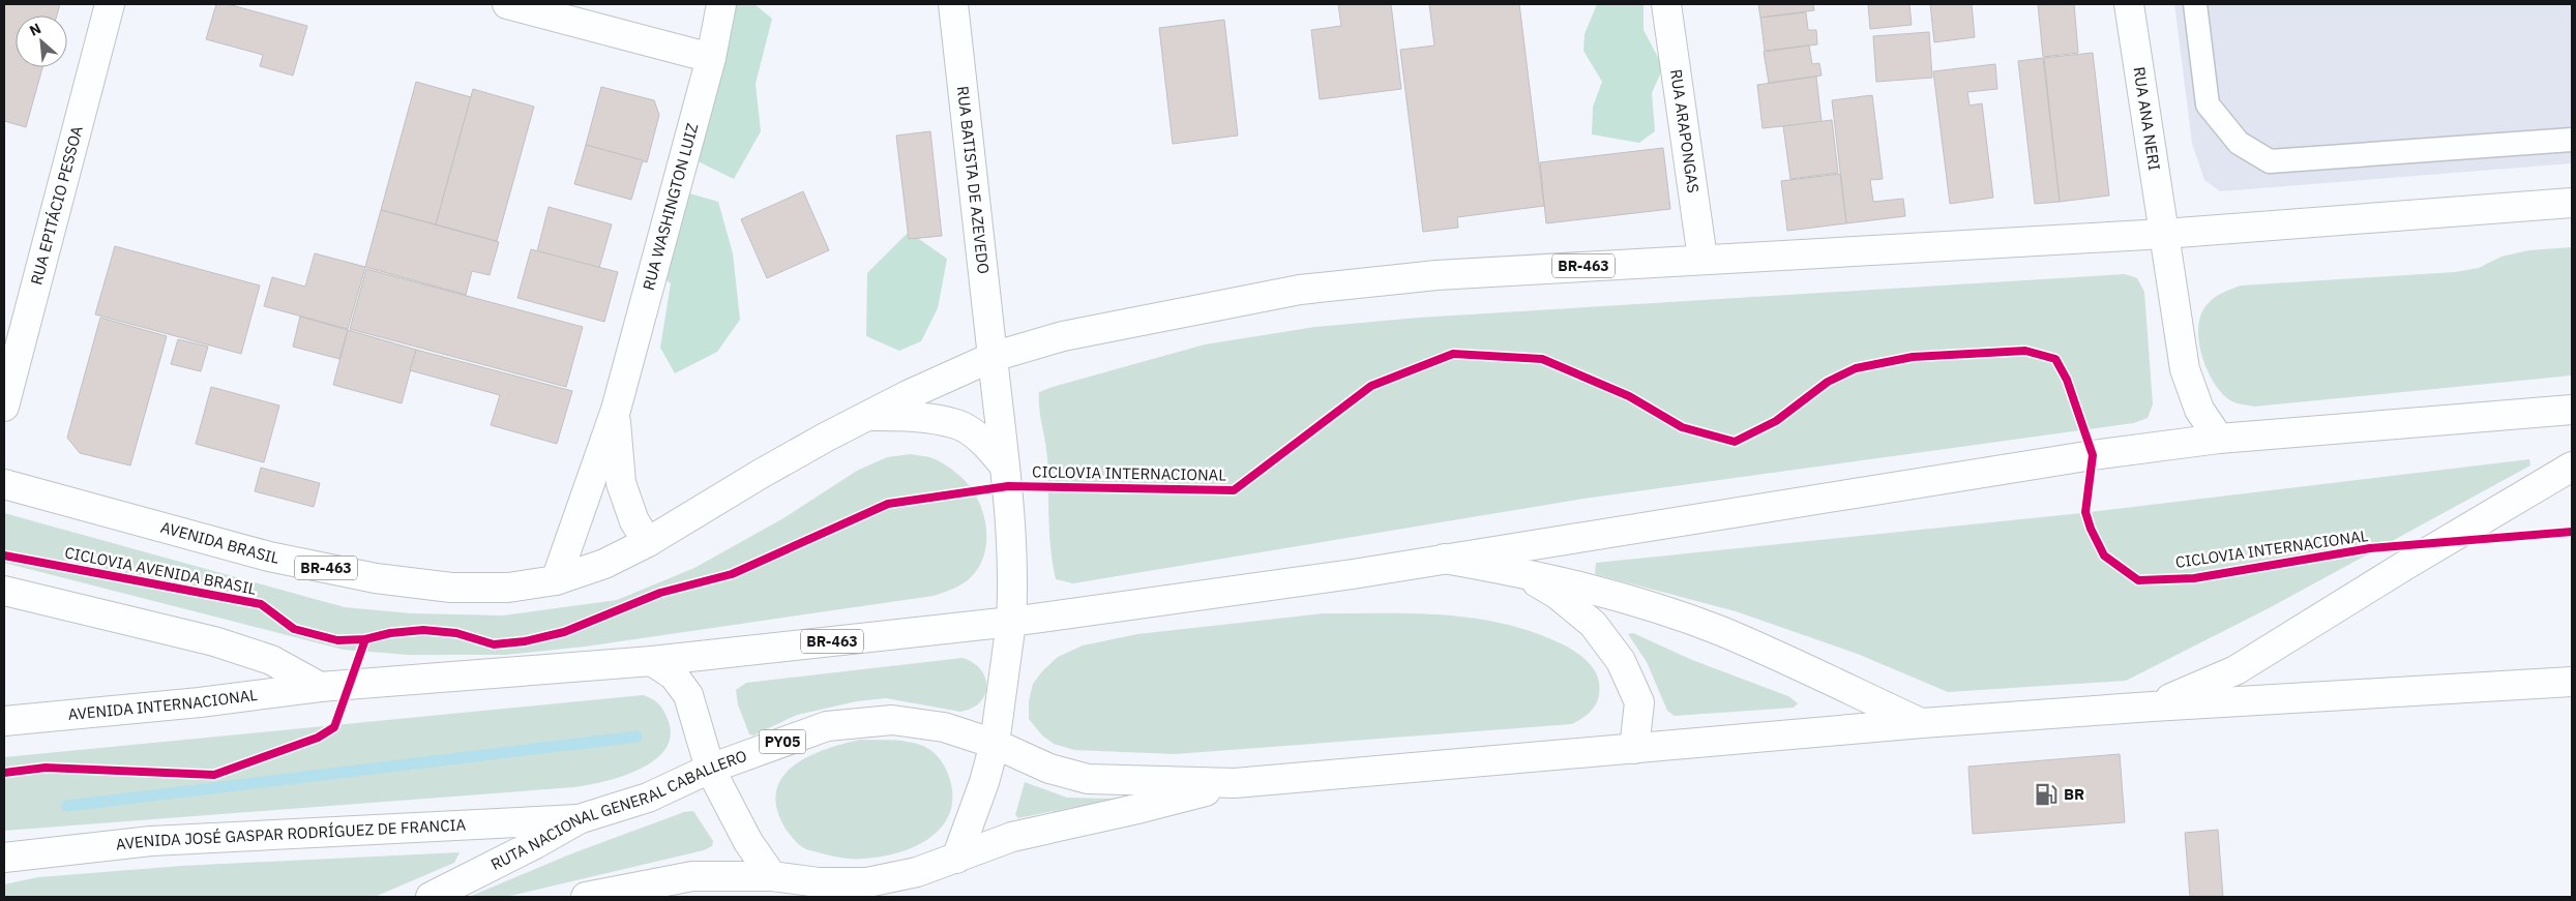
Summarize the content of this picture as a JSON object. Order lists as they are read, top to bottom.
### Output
{
  "streets": {
    "main road": [
      "RUA ANA NERI",
      "RUA ARAPONGAS",
      "RUA BATISTA DE AZEVEDO",
      "RUA EPITÁCIO PESSOA",
      "RUA WASHINGTON LUIZ",
      "BR-463",
      "AVENIDA BRASIL",
      "AVENIDA INTERNACIONAL",
      "PY05",
      "RUTA NACIONAL GENERAL CABALLERO",
      "AVENIDA JOSÉ GASPAR RODRÍGUEZ DE FRANCIA"
    ],
    "cycle path": ["CICLOVIA INTERNACIONAL"]
  },
  "crossings": [
    ["RUA ANA NERI", "BR-463"],
    ["RUA ARAPONGAS", "BR-463"],
    ["RUA BATISTA DE AZEVEDO", "BR-463"],
    ["RUA BATISTA DE AZEVEDO", "RUTA NACIONAL GENERAL CABALLERO"],
    ["RUA WASHINGTON LUIZ", "BR-463"],
    ["RUA WASHINGTON LUIZ", "AVENIDA BRASIL"],
    ["BR-463", "AVENIDA BRASIL"],
    ["BR-463", "AVENIDA INTERNACIONAL"],
    ["RUTA NACIONAL GENERAL CABALLERO", "AVENIDA JOSÉ GASPAR RODRÍGUEZ DE FRANCIA"]
  ],
  "places": {
    "fuel station": ["BR"]
  },
  "north": "top left"
}
